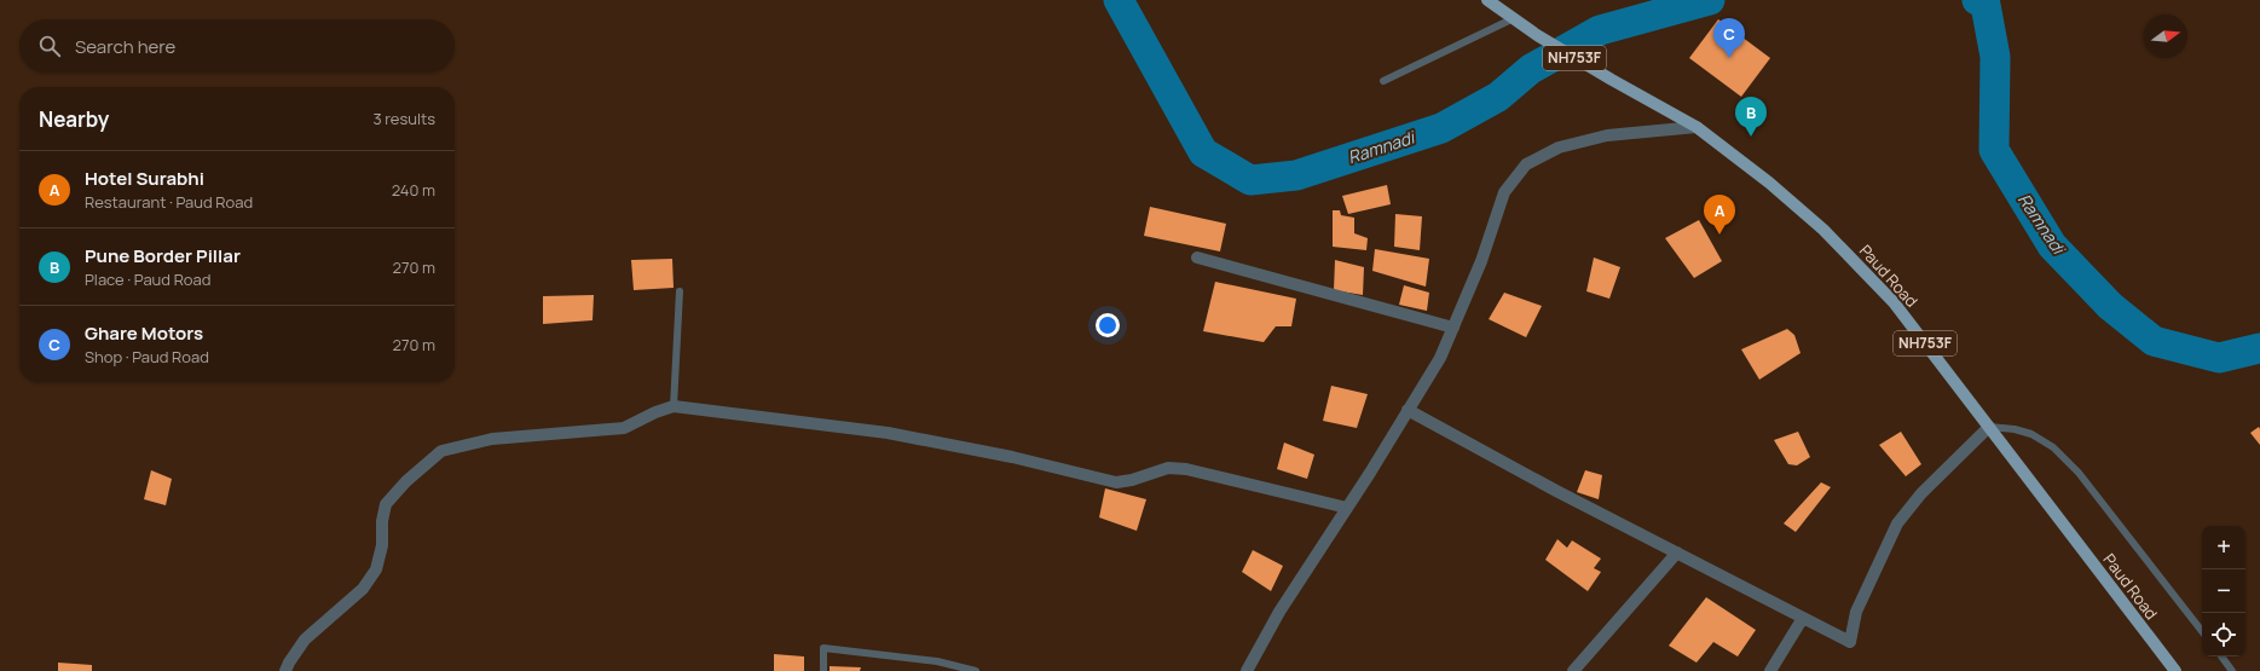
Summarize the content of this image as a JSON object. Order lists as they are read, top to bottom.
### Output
{
  "streets": {
    "main road": ["NH753F", "Paud Road"]
  },
  "water": ["Ramnadi"],
  "north": "right",
  "page": {
    "pins": ["C", "B", "A"],
    "search": "Search here",
    "heading": ["Nearby", "3 results"],
    "list": [
      {
        "mark": "A",
        "name": "Hotel Surabhi",
        "note": "Restaurant · Paud Road",
        "value": "240 m"
      },
      {
        "mark": "B",
        "name": "Pune Border Pillar",
        "note": "Place · Paud Road",
        "value": "270 m"
      },
      {
        "mark": "C",
        "name": "Ghare Motors",
        "note": "Shop · Paud Road",
        "value": "270 m"
      }
    ],
    "map_buttons": ["+", "−"]
  }
}
